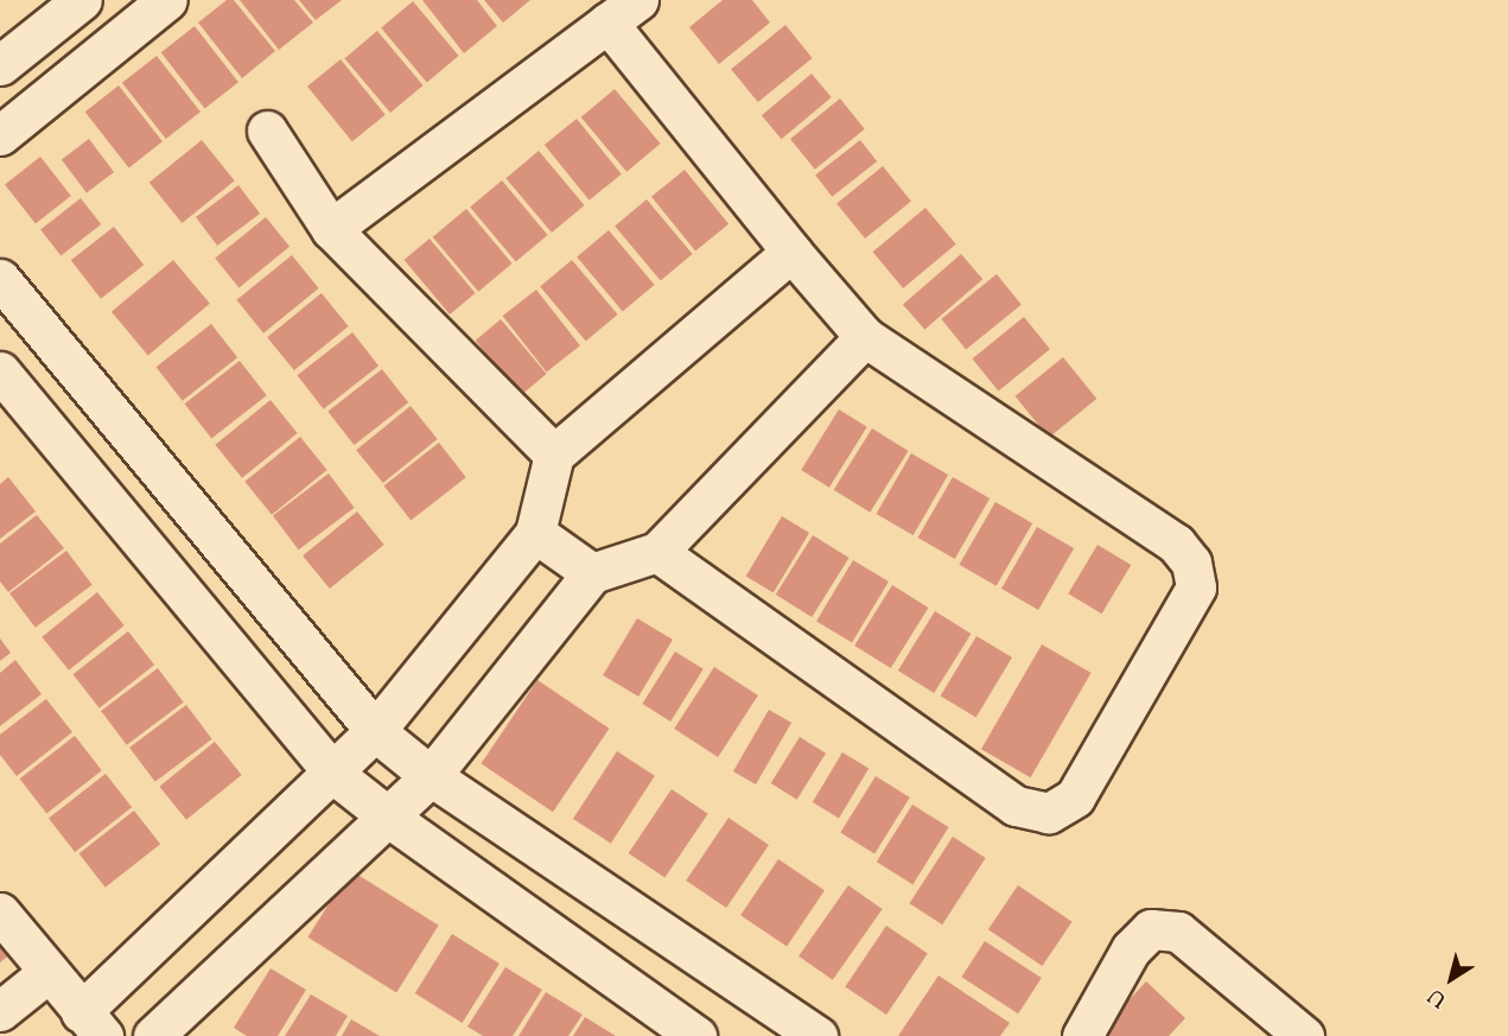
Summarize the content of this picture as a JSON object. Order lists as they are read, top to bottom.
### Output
{
  "north": "bottom left"
}
